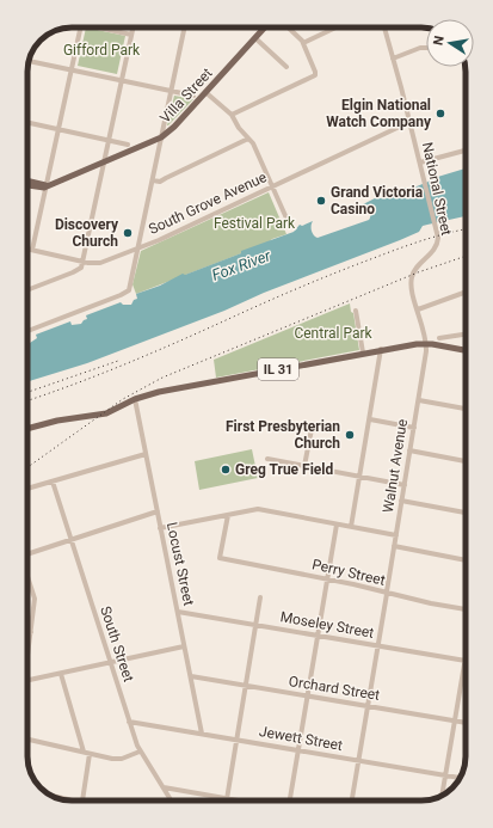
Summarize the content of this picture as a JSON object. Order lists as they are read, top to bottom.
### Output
{
  "streets": {
    "main road": ["Villa Street", "IL 31"],
    "street": [
      "National Street",
      "South Grove Avenue",
      "Walnut Avenue",
      "Locust Street",
      "Perry Street",
      "Moseley Street",
      "South Street",
      "Orchard Street",
      "Jewett Street"
    ]
  },
  "crossings": [
    ["National Street", "South Grove Avenue"],
    ["National Street", "IL 31"],
    ["National Street", "Walnut Avenue"],
    ["IL 31", "Walnut Avenue"],
    ["IL 31", "Locust Street"],
    ["Walnut Avenue", "Perry Street"],
    ["Walnut Avenue", "Moseley Street"],
    ["Walnut Avenue", "Orchard Street"],
    ["Walnut Avenue", "Jewett Street"],
    ["Locust Street", "Moseley Street"],
    ["Locust Street", "Orchard Street"],
    ["Locust Street", "Jewett Street"],
    ["South Street", "Jewett Street"]
  ],
  "water": ["Fox River"],
  "parks": ["Gifford Park", "Festival Park", "Central Park"],
  "places": [
    "Elgin National Watch Company",
    "Grand Victoria Casino",
    "Discovery Church",
    "First Presbyterian Church",
    "Greg True Field"
  ],
  "north": "left"
}
